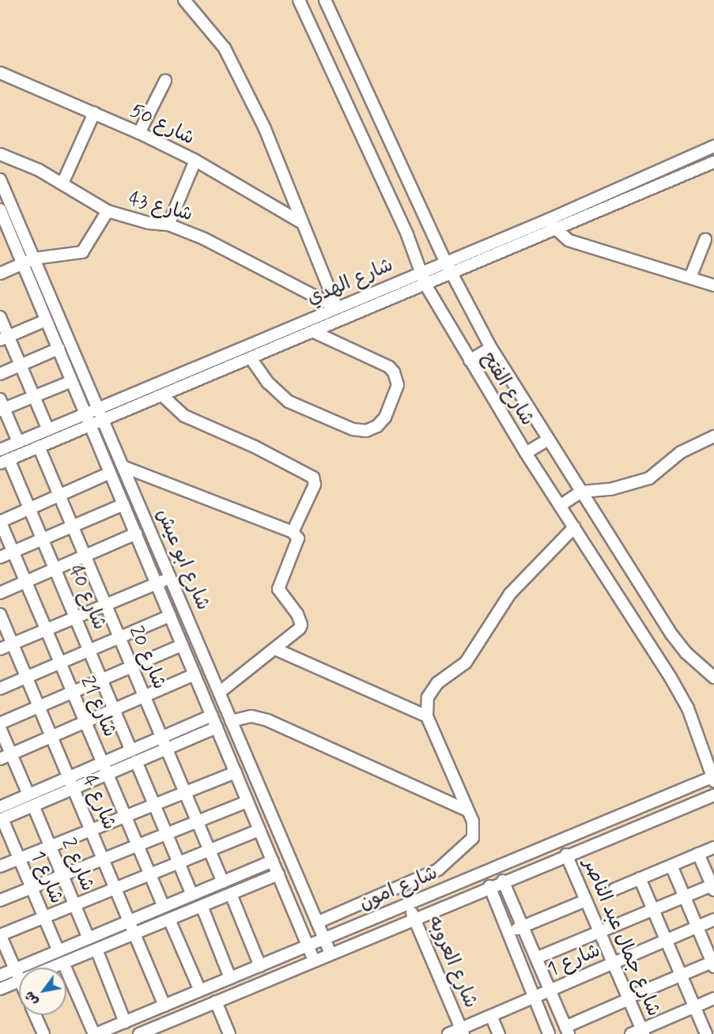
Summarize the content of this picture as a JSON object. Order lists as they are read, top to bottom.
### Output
{
  "streets": {
    "street": [
      "شارع 50",
      "شارع 43",
      "شارع الهدي",
      "شارع الفتح",
      "شارع ابو عيش",
      "شارع 40",
      "شارع 20",
      "شارع 21",
      "شارع 4",
      "شارع 2",
      "شارع 1",
      "شارع امون",
      "شارع جمال عبد الناصر",
      "شارع العروبه"
    ]
  },
  "crossings": [
    ["شارع 43", "شارع الهدي"],
    ["شارع الهدي", "شارع الفتح"],
    ["شارع الهدي", "شارع ابو عيش"],
    ["شارع الهدي", "شارع 40"],
    ["شارع الهدي", "شارع 20"],
    ["شارع الفتح", "شارع امون"],
    ["شارع ابو عيش", "شارع امون"],
    ["شارع 4", "شارع امون"],
    ["شارع 1", "شارع جمال عبد الناصر"],
    ["شارع 1", "شارع العروبه"],
    ["شارع امون", "شارع جمال عبد الناصر"],
    ["شارع امون", "شارع العروبه"]
  ],
  "north": "bottom left"
}
